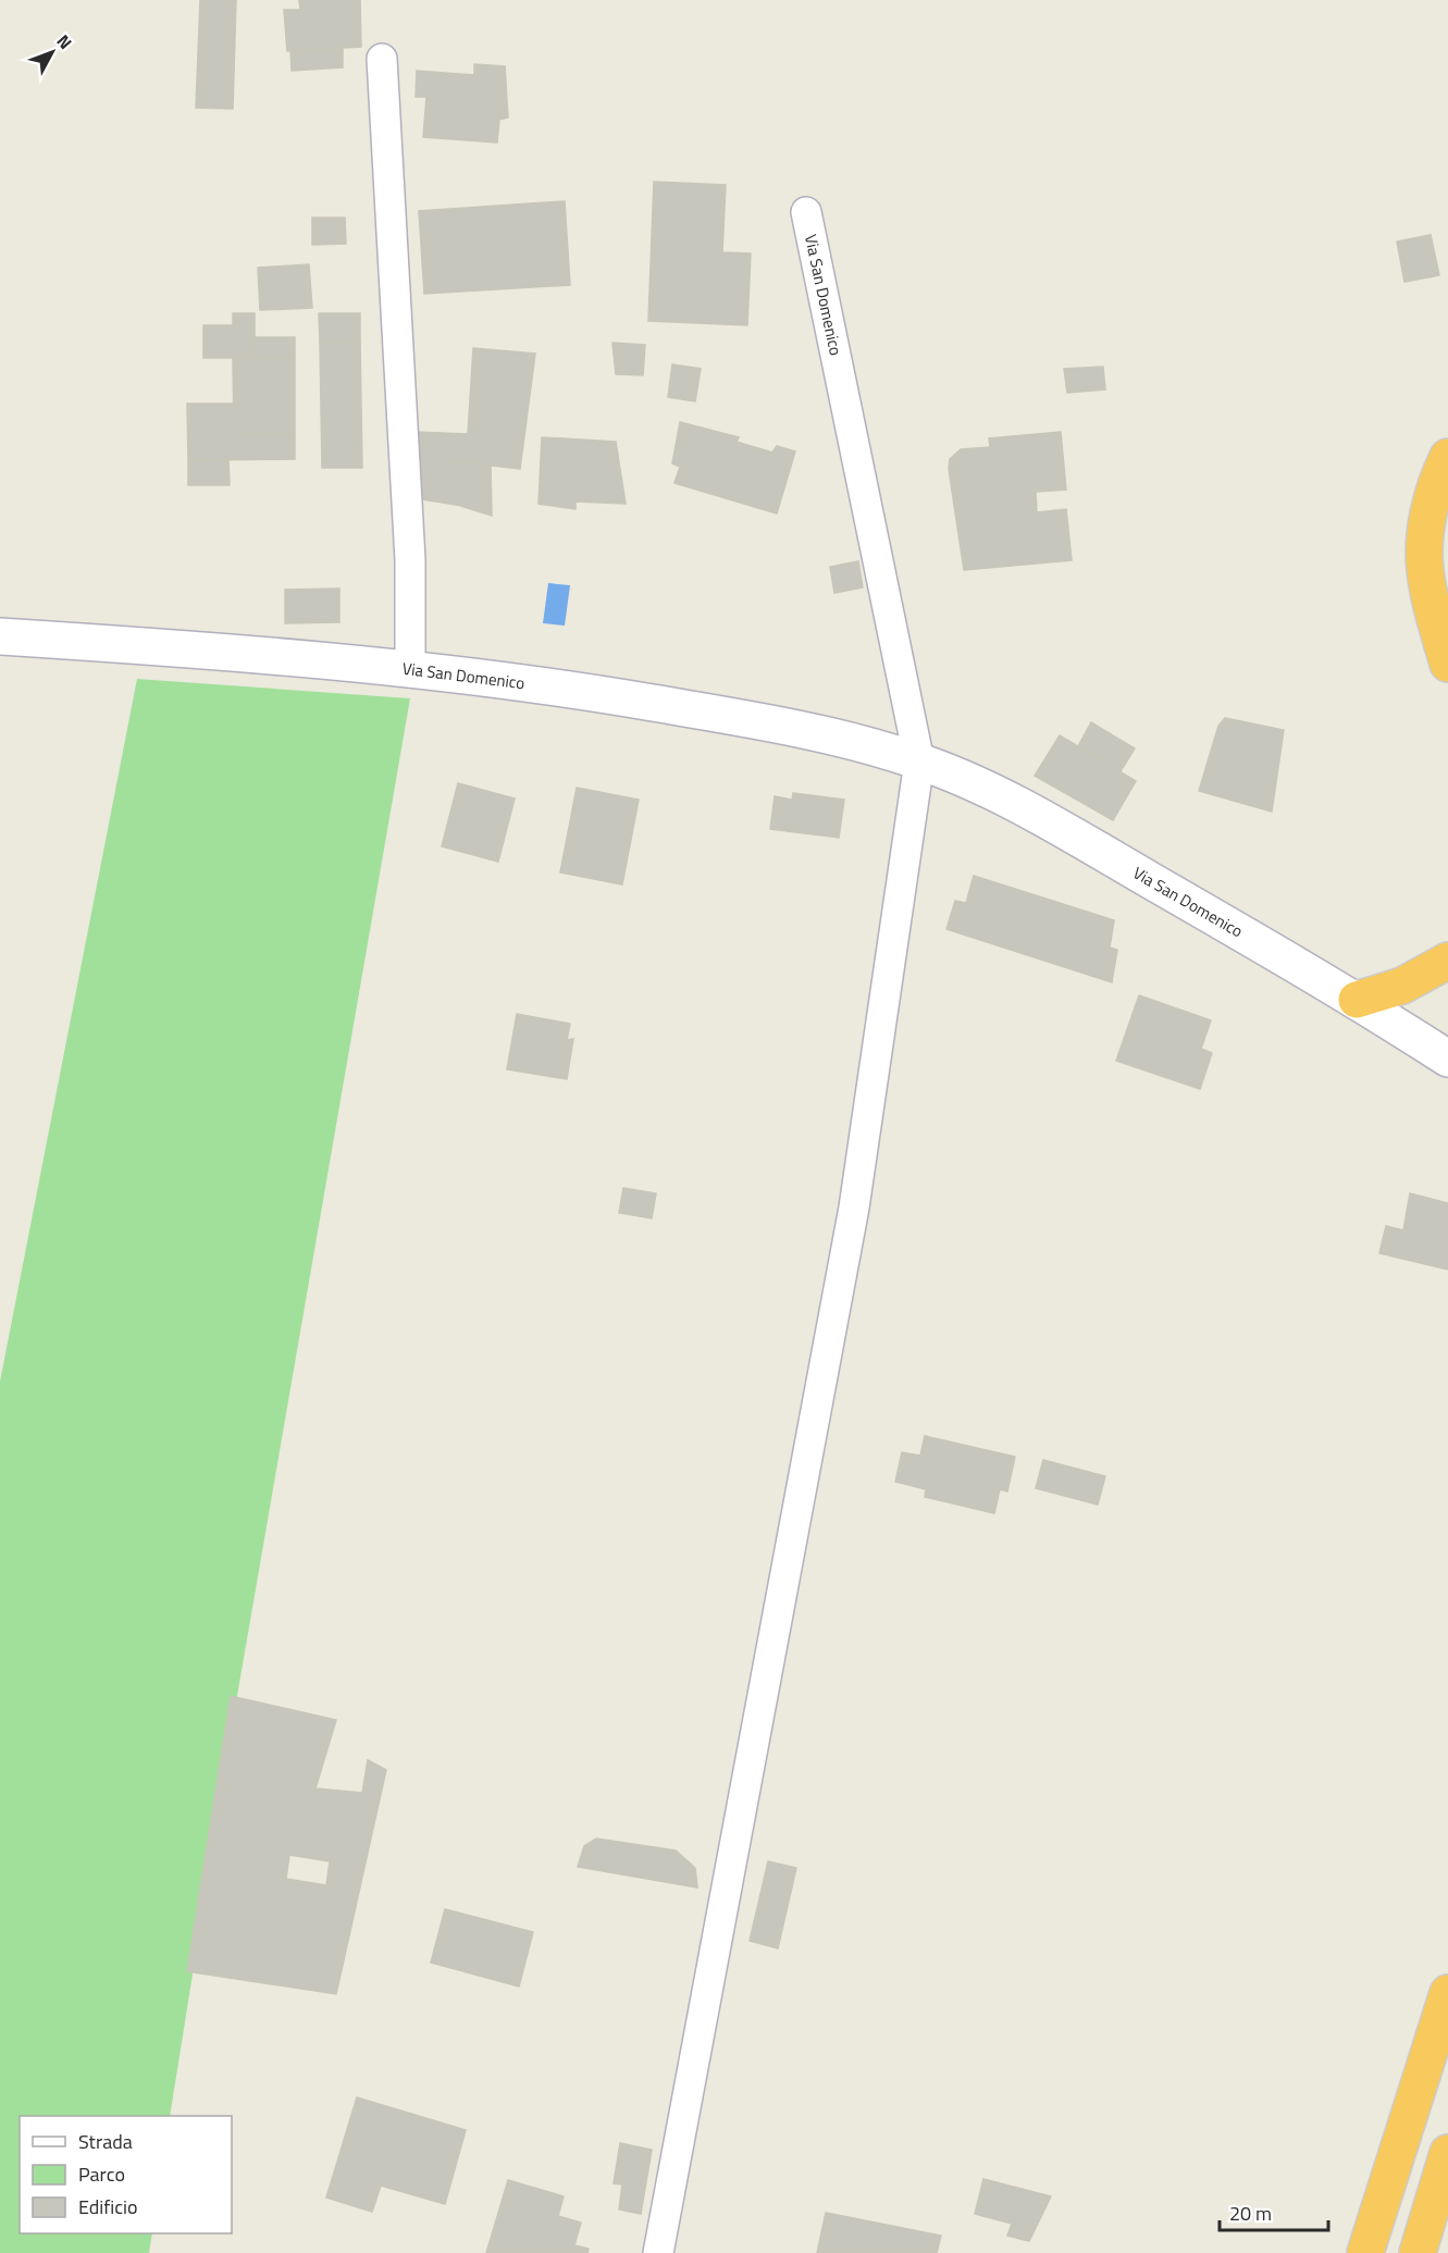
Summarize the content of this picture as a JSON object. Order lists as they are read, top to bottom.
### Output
{
  "streets": {
    "street": ["Via San Domenico"]
  },
  "legend": ["Strada", "Parco", "Edificio"],
  "scale_bar": "20 m",
  "north": "top right"
}
